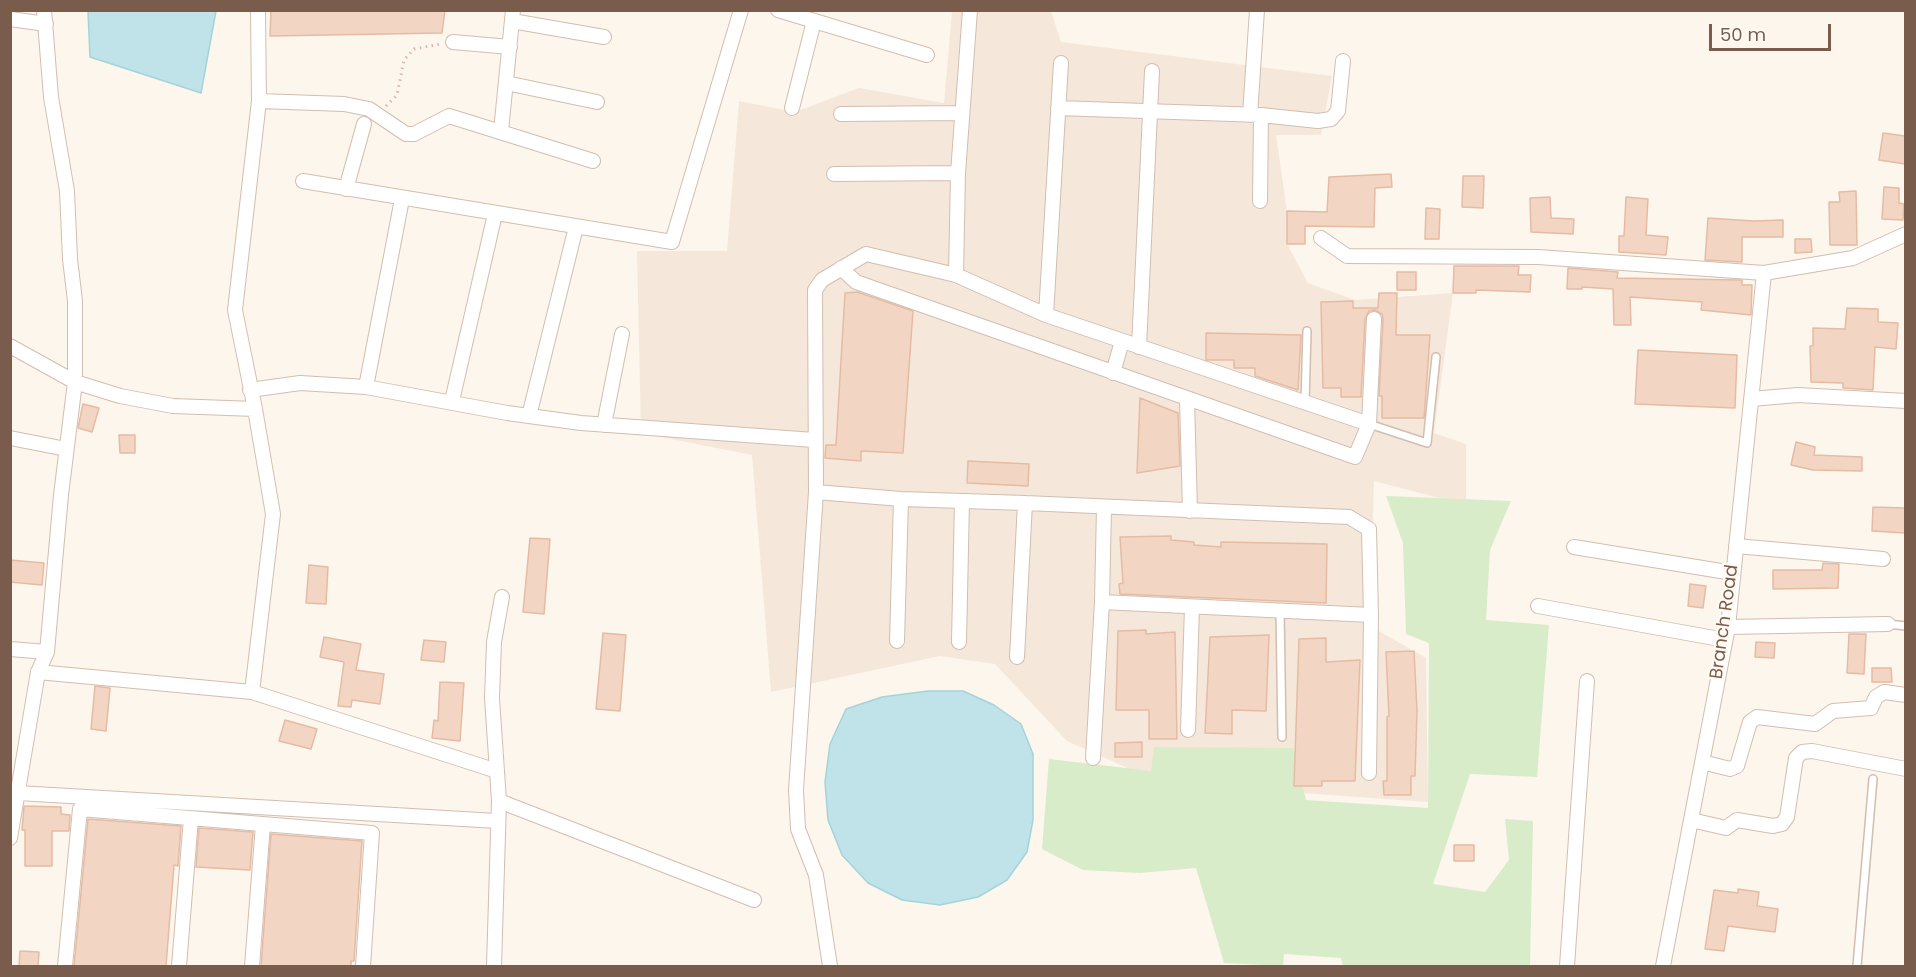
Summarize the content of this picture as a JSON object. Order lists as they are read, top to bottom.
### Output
{
  "streets": {
    "street": ["Branch Road"]
  },
  "scale_bar": "50 m"
}
